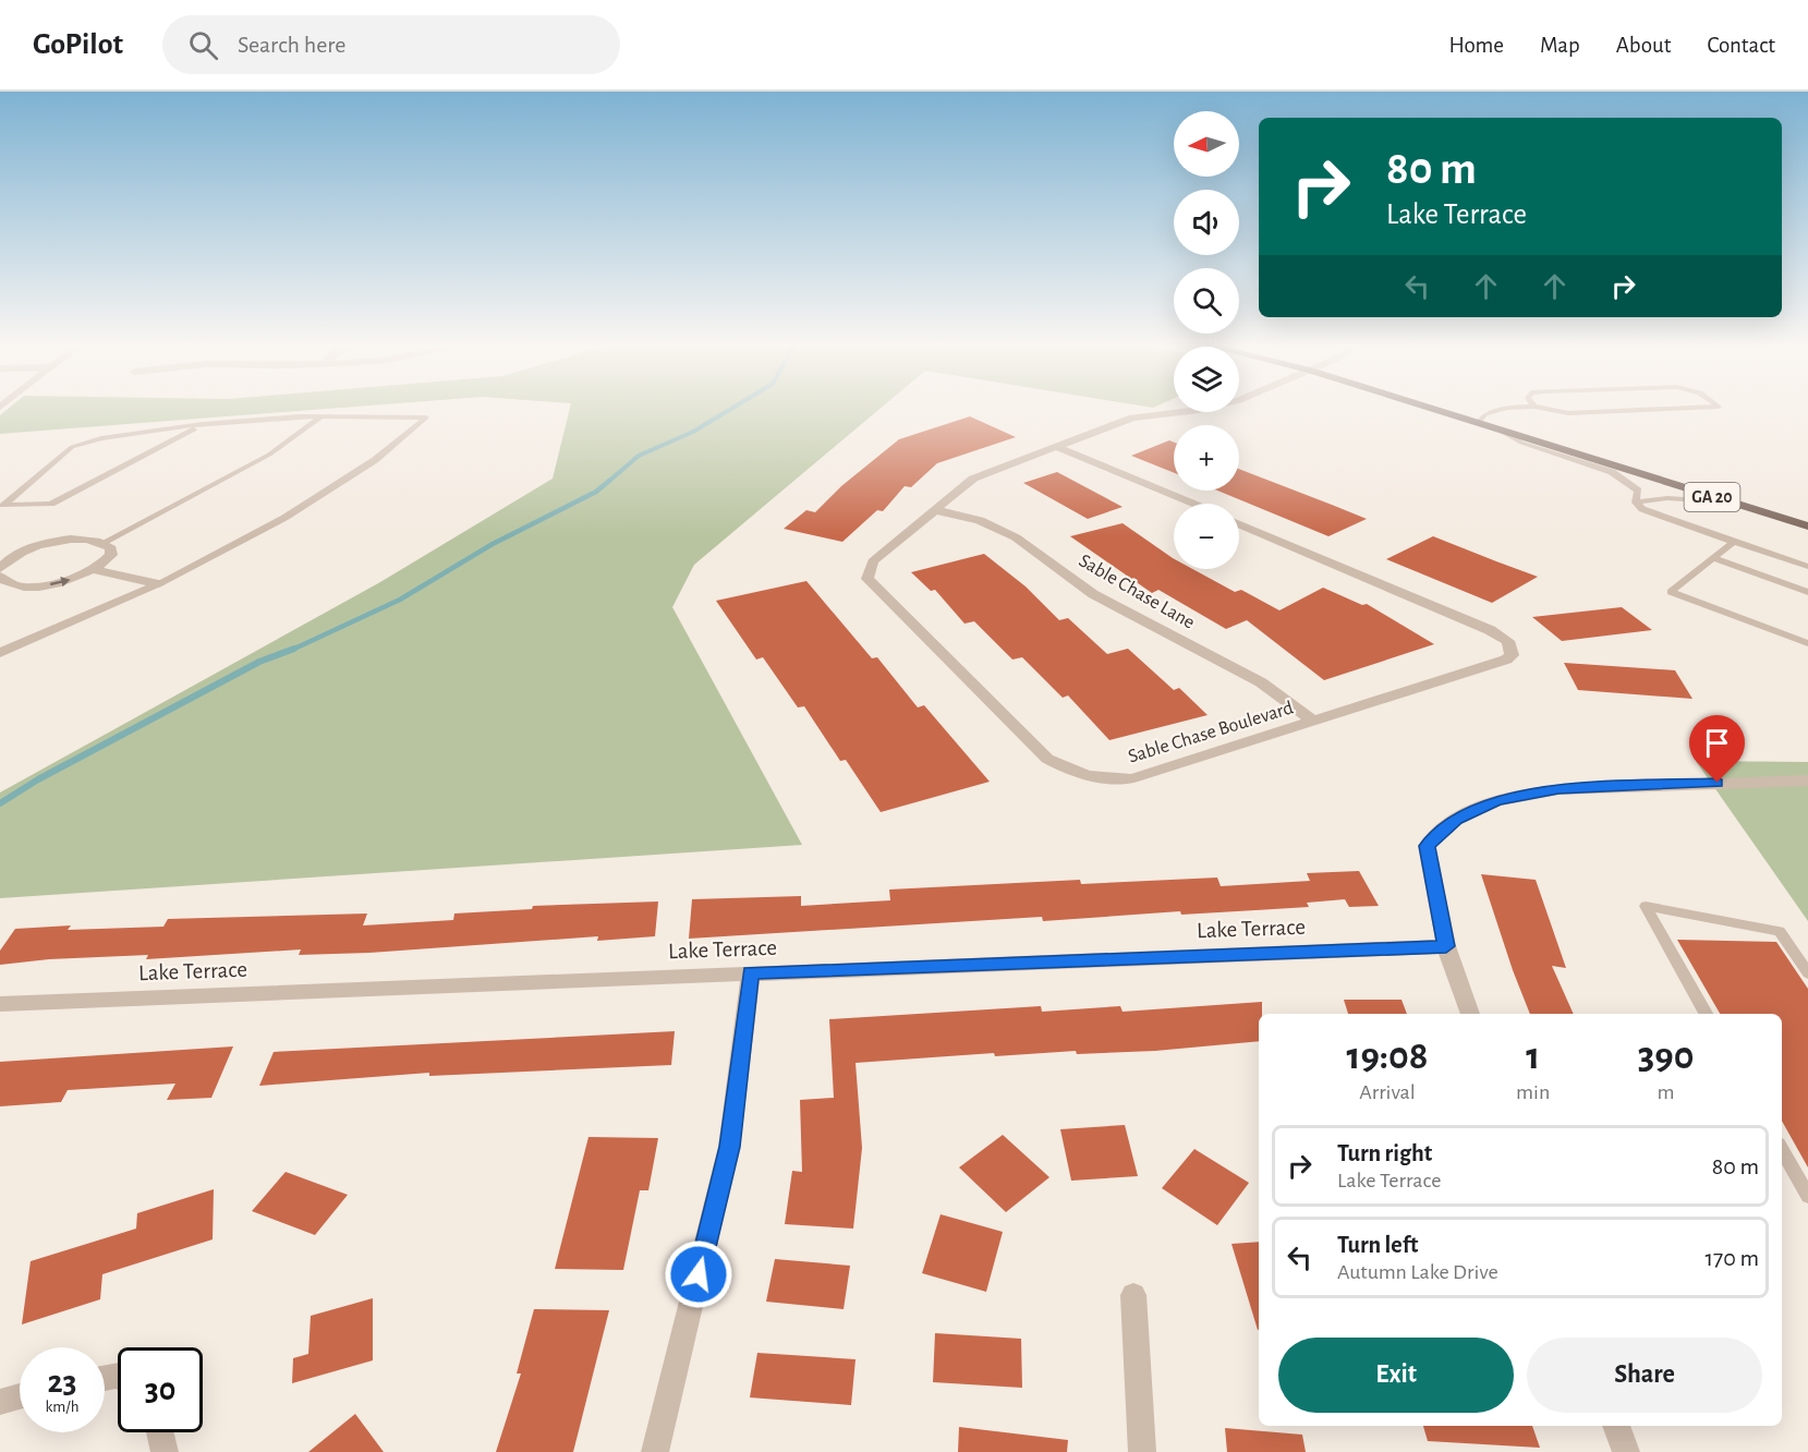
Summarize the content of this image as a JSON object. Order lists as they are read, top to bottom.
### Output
{
  "streets": {
    "main road": ["GA 20"],
    "street": ["Sable Chase Lane", "Sable Chase Boulevard", "Lake Terrace"]
  },
  "crossings": [
    ["Sable Chase Lane", "Sable Chase Boulevard"]
  ],
  "north": "left",
  "page": {
    "header": "GoPilot",
    "search": "Search here",
    "nav": [
      "Home",
      "Map",
      "About",
      "Contact"
    ],
    "map_buttons": ["+", "−"],
    "turn": ["80 m", "Lake Terrace"],
    "eta": [
      "19:08",
      "Arrival",
      "1",
      "min",
      "390",
      "m"
    ],
    "list": [
      {
        "name": "Turn right",
        "note": "Lake Terrace",
        "value": "80 m"
      },
      {
        "name": "Turn left",
        "note": "Autumn Lake Drive",
        "value": "170 m"
      }
    ],
    "buttons": ["Exit", "Share"],
    "speed": "23 km/h",
    "limit": "30"
  }
}
